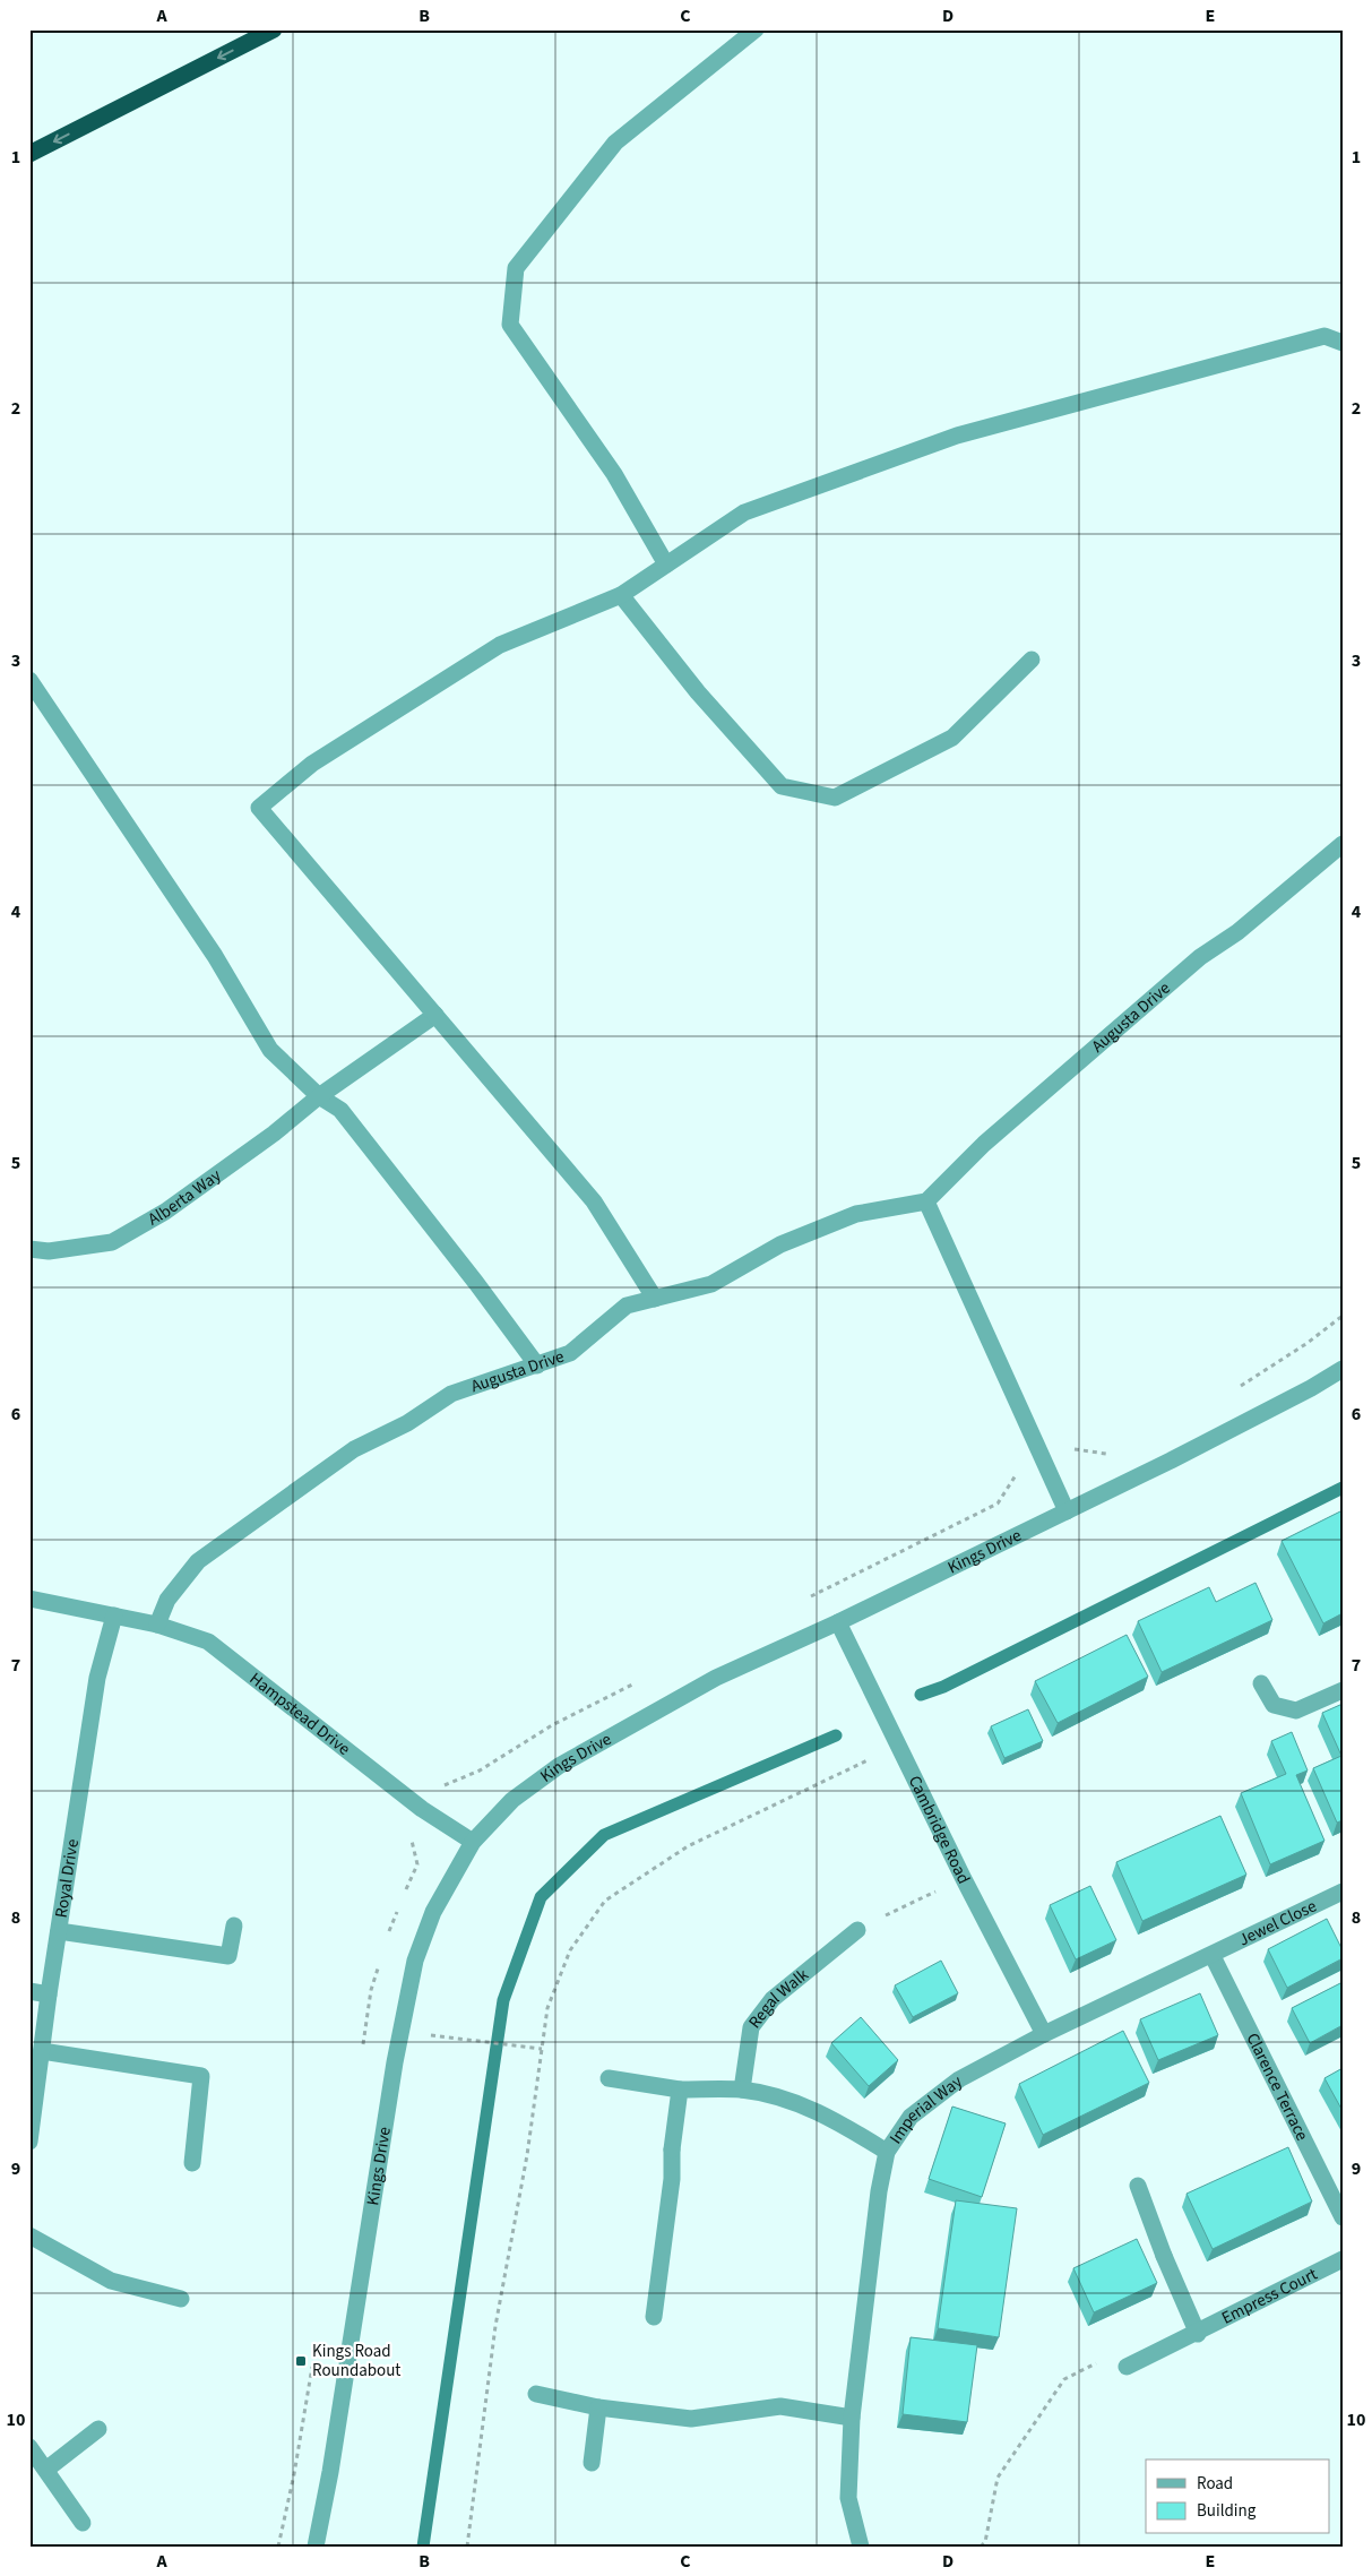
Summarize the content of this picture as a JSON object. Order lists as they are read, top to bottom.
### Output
{
  "streets": {
    "street": [
      "Augusta Drive",
      "Alberta Way",
      "Kings Drive",
      "Hampstead Drive",
      "Cambridge Road",
      "Royal Drive",
      "Jewel Close",
      "Regal Walk",
      "Clarence Terrace",
      "Imperial Way",
      "Empress Court"
    ]
  },
  "crossings": [
    ["Augusta Drive", "Hampstead Drive"],
    ["Kings Drive", "Hampstead Drive"],
    ["Kings Drive", "Cambridge Road"],
    ["Hampstead Drive", "Royal Drive"],
    ["Cambridge Road", "Imperial Way"],
    ["Jewel Close", "Clarence Terrace"],
    ["Jewel Close", "Imperial Way"],
    ["Clarence Terrace", "Imperial Way"]
  ],
  "places": {
    "transit": ["Kings Road Roundabout"]
  },
  "legend": ["Road", "Building"],
  "grid": {
    "columns": [
      "A",
      "B",
      "C",
      "D",
      "E"
    ],
    "rows": [
      "1",
      "2",
      "3",
      "4",
      "5",
      "6",
      "7",
      "8",
      "9",
      "10"
    ]
  }
}
